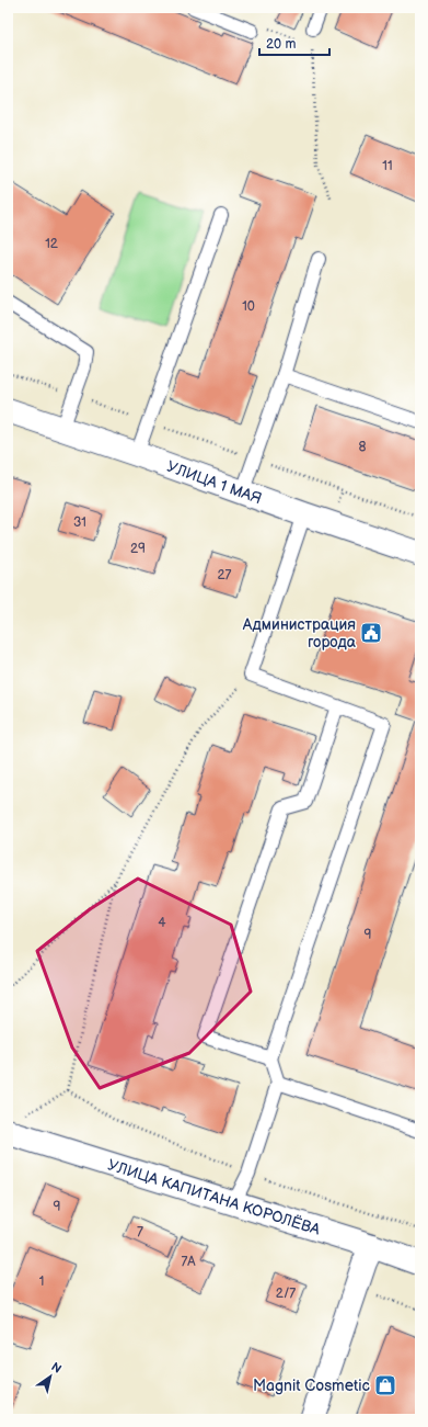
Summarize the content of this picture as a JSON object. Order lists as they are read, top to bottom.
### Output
{
  "streets": {
    "street": ["УЛИЦА 1 МАЯ", "УЛИЦА КАПИТАНА КОРОЛЁВА"]
  },
  "places": {
    "public building": ["Администрация города"],
    "shop": ["Magnit Cosmetic"]
  },
  "house_numbers": [
    "11",
    "12",
    "10",
    "8",
    "31",
    "29",
    "27",
    "4",
    "9",
    "9",
    "7",
    "7А",
    "1",
    "2/7"
  ],
  "scale_bar": "20 m",
  "north": "top right"
}
